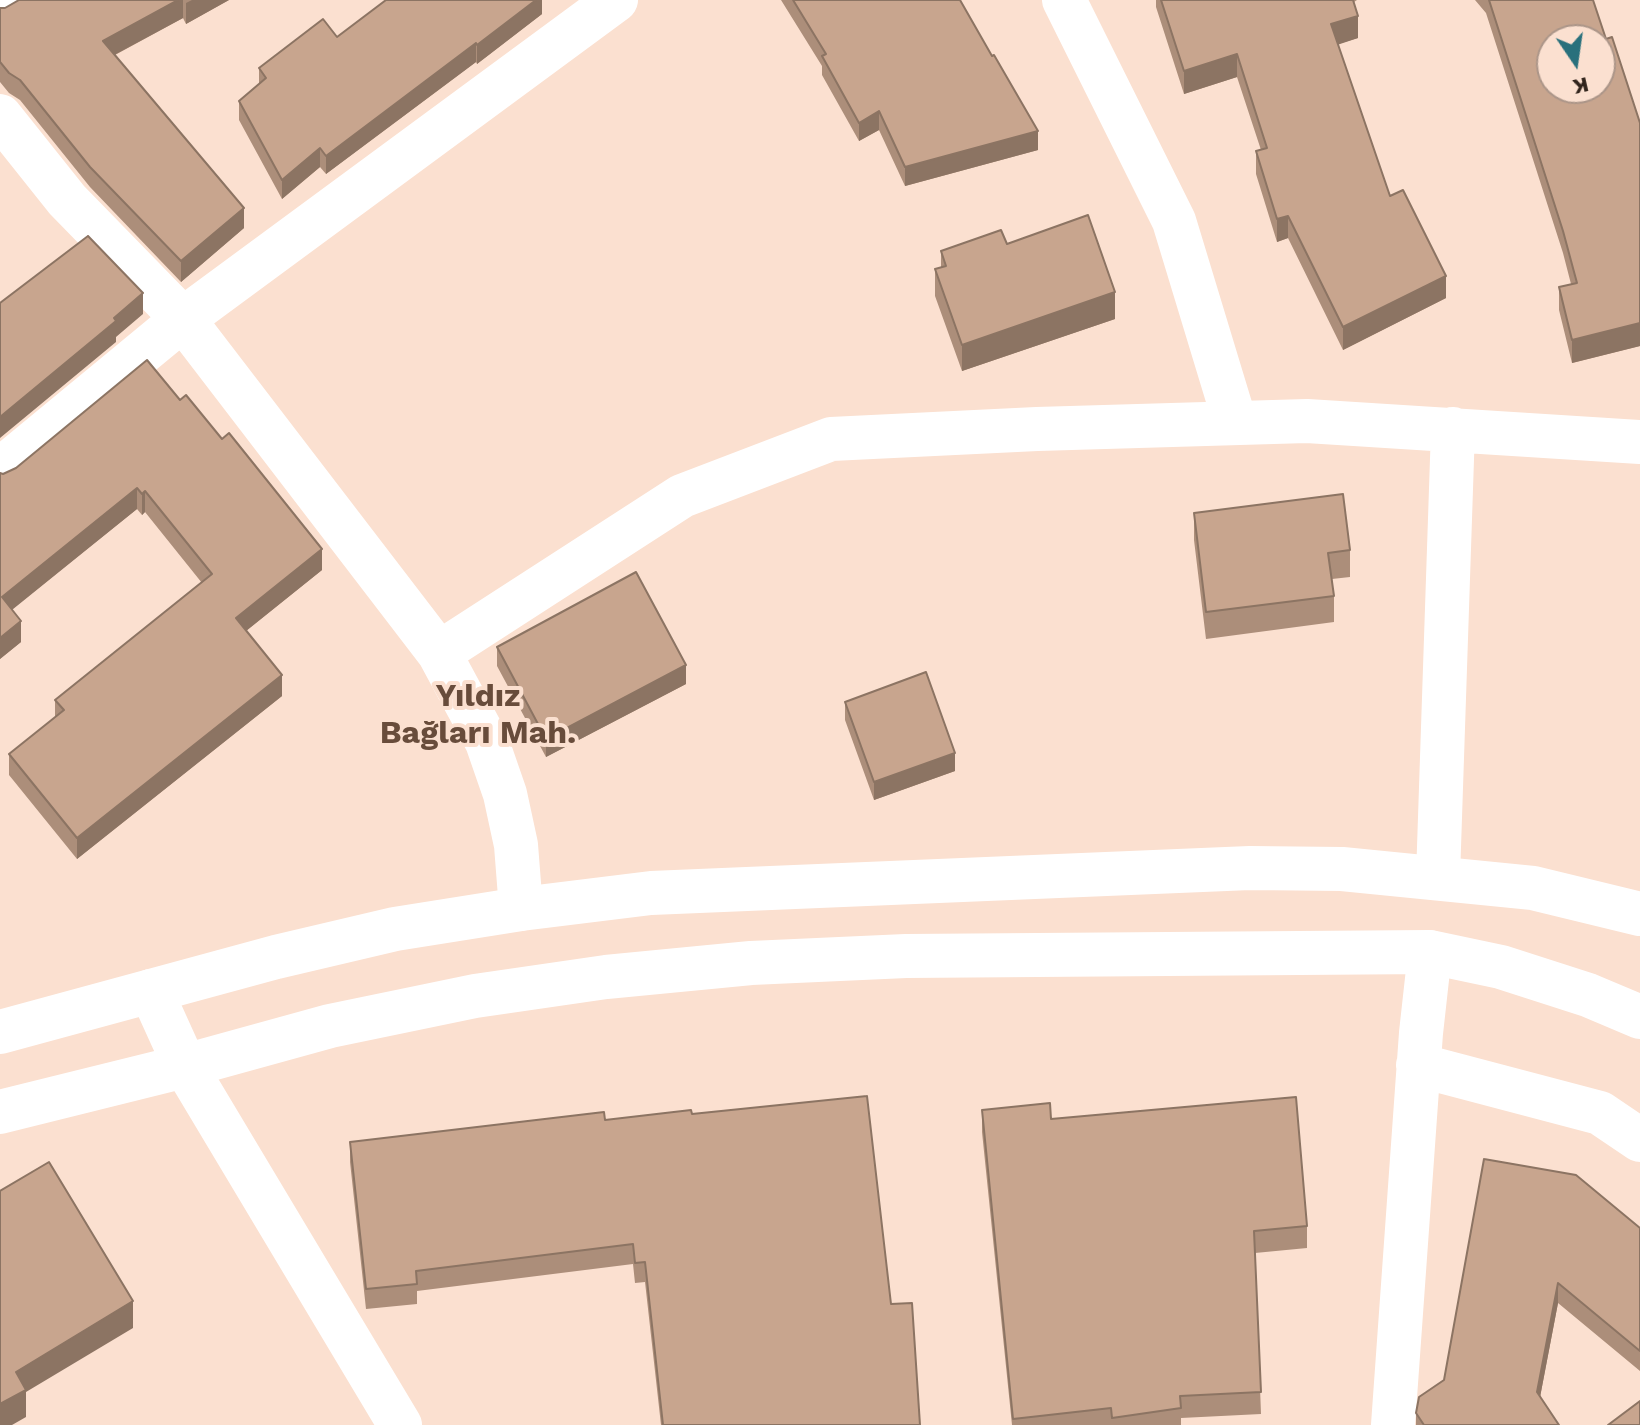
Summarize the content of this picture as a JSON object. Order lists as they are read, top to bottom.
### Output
{
  "districts": ["Yıldız Bağları Mah."],
  "north": "bottom"
}
